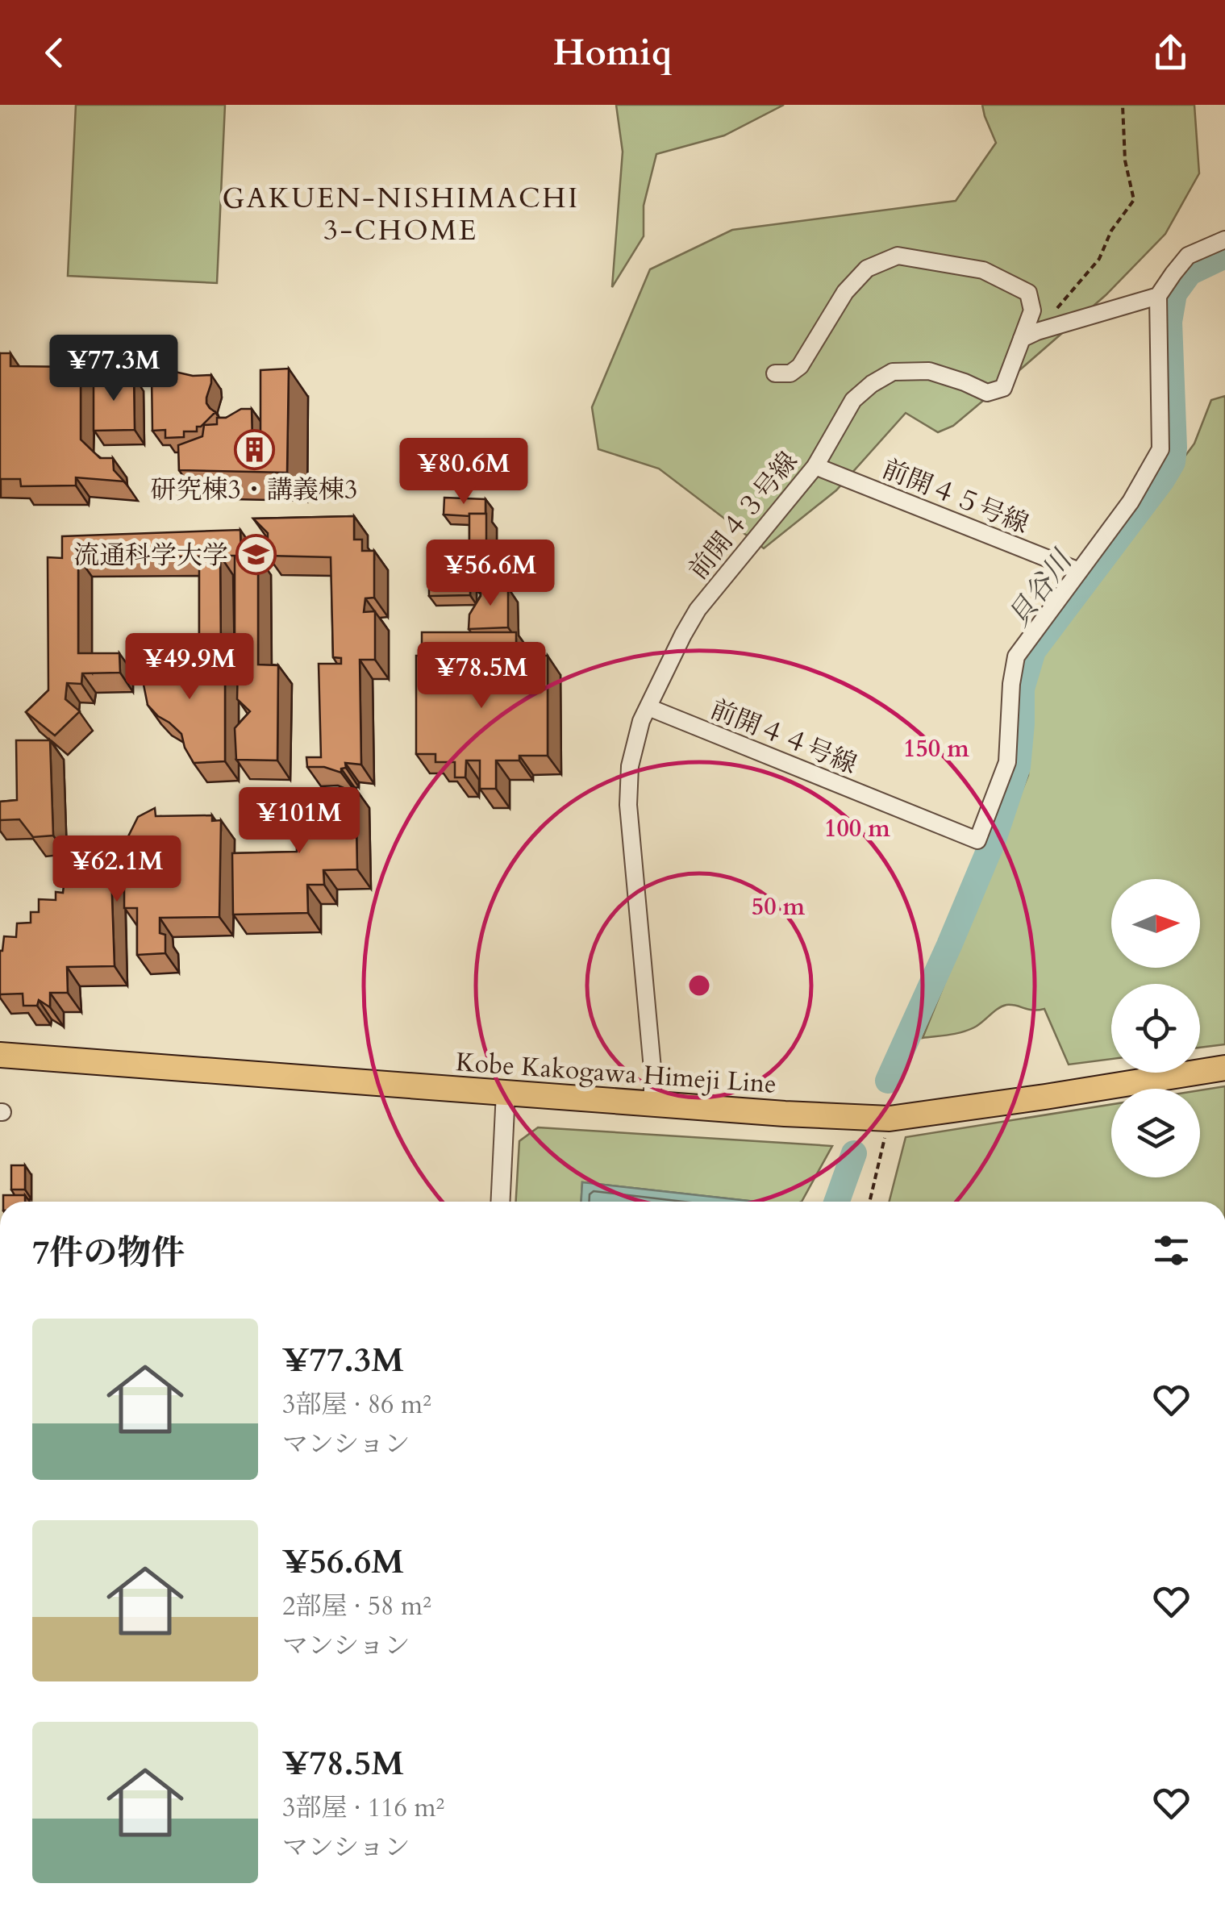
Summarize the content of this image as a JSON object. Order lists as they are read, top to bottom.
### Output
{
  "streets": {
    "main road": ["Kobe Kakogawa Himeji Line"],
    "street": ["前開４５号線", "前開４３号線", "前開４４号線"]
  },
  "crossings": [
    ["前開４５号線", "前開４３号線"],
    ["前開４５号線", "前開４４号線"],
    ["前開４３号線", "前開４４号線"],
    ["前開４３号線", "Kobe Kakogawa Himeji Line"]
  ],
  "districts": ["GAKUEN-NISHIMACHI 3-CHOME"],
  "water": ["貝谷川"],
  "places": {
    "building": ["研究棟3・講義棟3"],
    "school or university": ["流通科学大学"]
  },
  "north": "right",
  "page": {
    "header": "Homiq",
    "price": [
      "¥77.3M",
      "¥80.6M",
      "¥56.6M",
      "¥49.9M",
      "¥78.5M",
      "¥101M",
      "¥62.1M"
    ],
    "heading": "7件の物件",
    "list": [
      {
        "name": "¥77.3M",
        "note": "3部屋 · 86 m² · マンション"
      },
      {
        "name": "¥56.6M",
        "note": "2部屋 · 58 m² · マンション"
      },
      {
        "name": "¥78.5M",
        "note": "3部屋 · 116 m² · マンション"
      }
    ]
  },
  "rings": ["150 m", "100 m", "50 m"]
}
